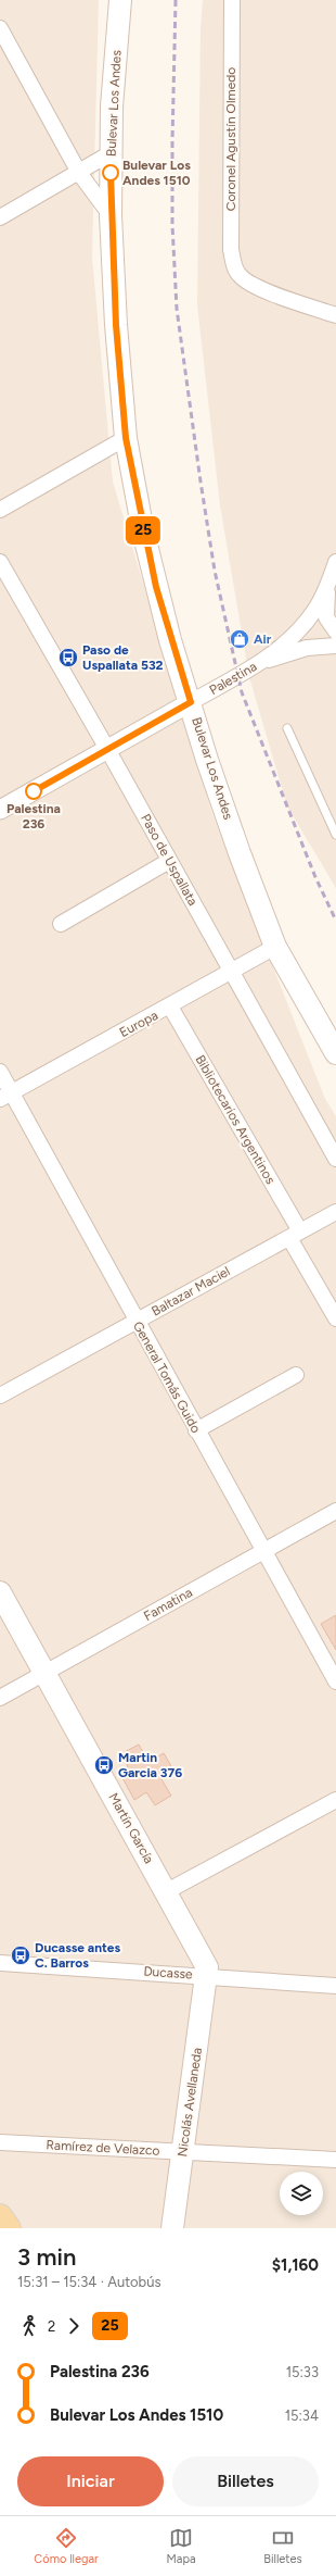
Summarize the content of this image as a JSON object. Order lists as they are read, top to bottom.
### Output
{
  "streets": {
    "main road": ["Bulevar Los Andes", "Martín García", "Nicolás Avellaneda"],
    "street": [
      "Coronel Agustín Olmedo",
      "Palestina",
      "Paso de Uspallata",
      "Europa",
      "Bibliotecarios Argentinos",
      "Baltazar Maciel",
      "General Tomás Guido",
      "Famatina",
      "Ducasse",
      "Ramírez de Velazco"
    ]
  },
  "crossings": [
    ["Bulevar Los Andes", "Palestina"],
    ["Bulevar Los Andes", "Europa"],
    ["Palestina", "Paso de Uspallata"],
    ["Paso de Uspallata", "Europa"],
    ["Europa", "Bibliotecarios Argentinos"],
    ["Europa", "General Tomás Guido"],
    ["Bibliotecarios Argentinos", "Baltazar Maciel"],
    ["Baltazar Maciel", "General Tomás Guido"],
    ["General Tomás Guido", "Famatina"],
    ["Famatina", "Martín García"],
    ["Martín García", "Ducasse"],
    ["Martín García", "Nicolás Avellaneda"],
    ["Ducasse", "Nicolás Avellaneda"],
    ["Nicolás Avellaneda", "Ramírez de Velazco"]
  ],
  "places": {
    "other": ["Bulevar Los Andes 1510", "Palestina 236"],
    "shop": ["Air"],
    "bus stop": ["Paso de Uspallata 532", "Martin Garcia 376", "Ducasse antes C. Barros"]
  },
  "lines": ["bus line 25"],
  "page": {
    "on_map": "25",
    "heading": ["3 min", "15:31 – 15:34 · Autobús", "$1,160"],
    "legs": ["2", "25"],
    "list": [
      {
        "name": "Palestina 236",
        "value": "15:33"
      },
      {
        "name": "Bulevar Los Andes 1510",
        "value": "15:34"
      }
    ],
    "buttons": ["Iniciar", "Billetes"],
    "tabs": ["Cómo llegar", "Mapa", "Billetes"]
  }
}
